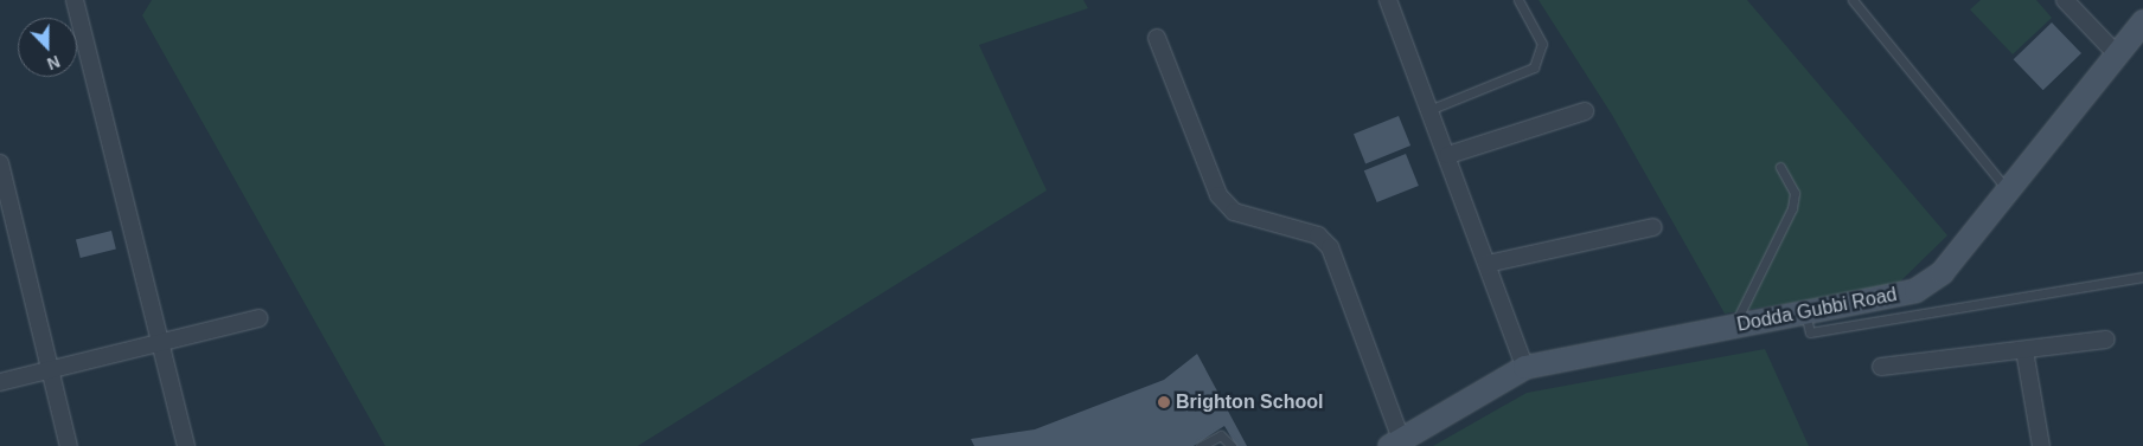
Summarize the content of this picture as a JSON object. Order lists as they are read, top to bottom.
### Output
{
  "streets": {
    "street": ["Dodda Gubbi Road"]
  },
  "places": ["Brighton School"],
  "north": "bottom"
}
